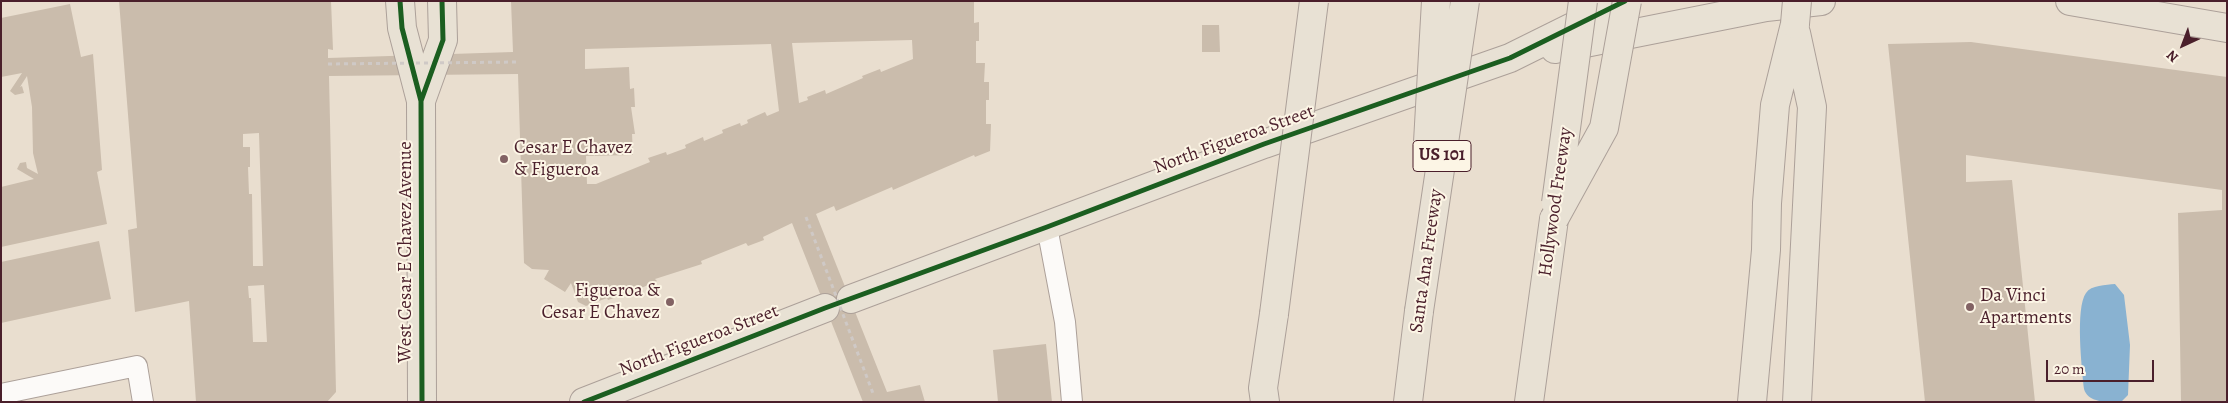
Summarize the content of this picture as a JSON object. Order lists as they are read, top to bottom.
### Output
{
  "streets": {
    "main road": [
      "North Figueroa Street",
      "US 101",
      "Hollywood Freeway",
      "West Cesar E Chavez Avenue",
      "Santa Ana Freeway"
    ]
  },
  "places": ["Cesar E Chavez & Figueroa", "Figueroa & Cesar E Chavez", "Da Vinci Apartments"],
  "scale_bar": "20 m",
  "north": "bottom left"
}
